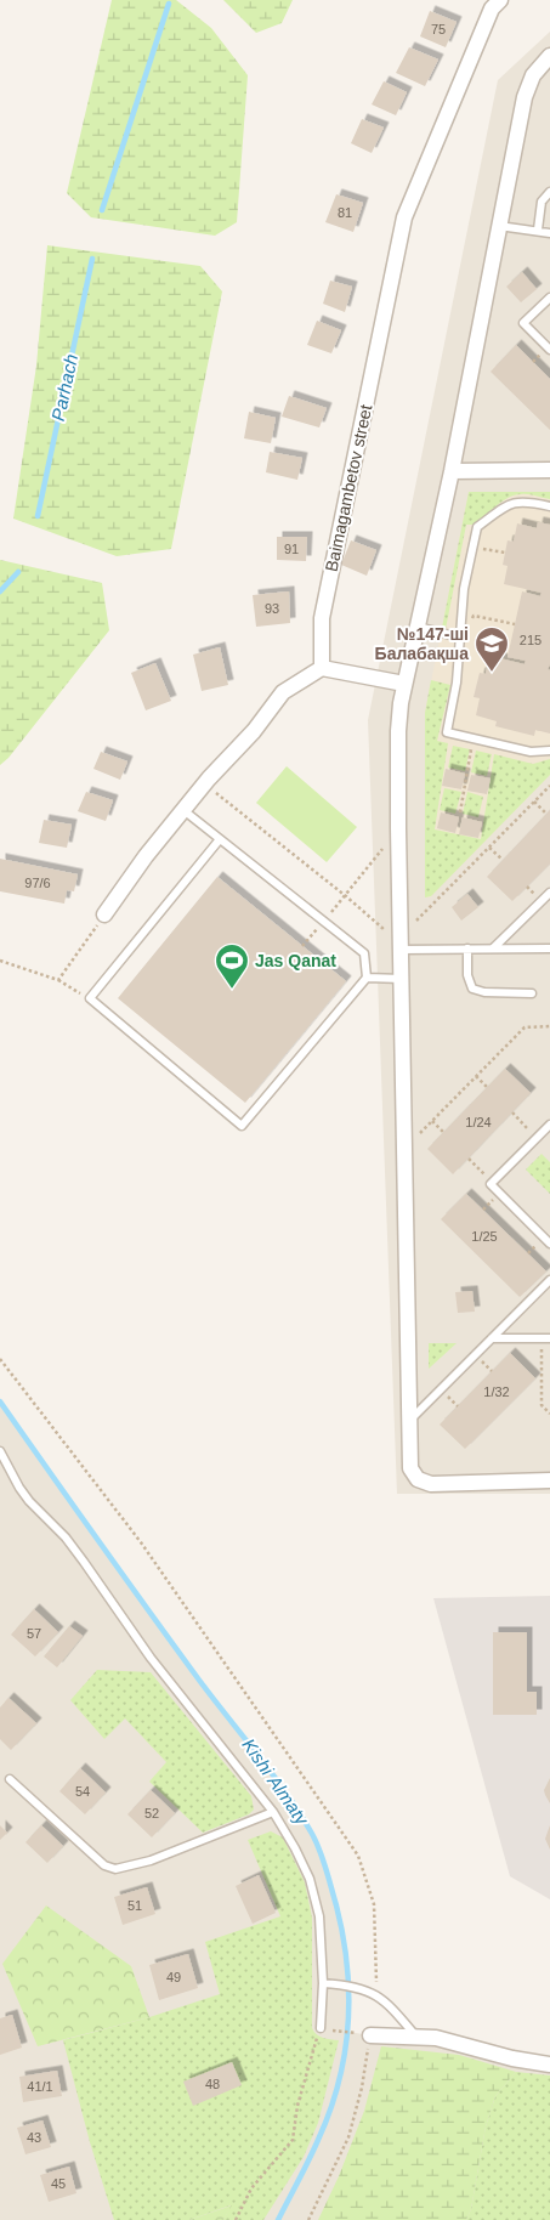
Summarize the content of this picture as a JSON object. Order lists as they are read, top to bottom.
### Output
{
  "streets": {
    "street": ["Baimagambetov street"]
  },
  "water": ["Parhach", "Kіshі Almaty"],
  "places": {
    "school or university": ["№147-ші Балабақша"],
    "sports": ["Jas Qanat"]
  },
  "house_numbers": [
    "75",
    "81",
    "91",
    "93",
    "215",
    "97/6",
    "1/24",
    "1/25",
    "1/32",
    "57",
    "54",
    "52",
    "51",
    "49",
    "48",
    "41/1",
    "43",
    "45"
  ]
}
